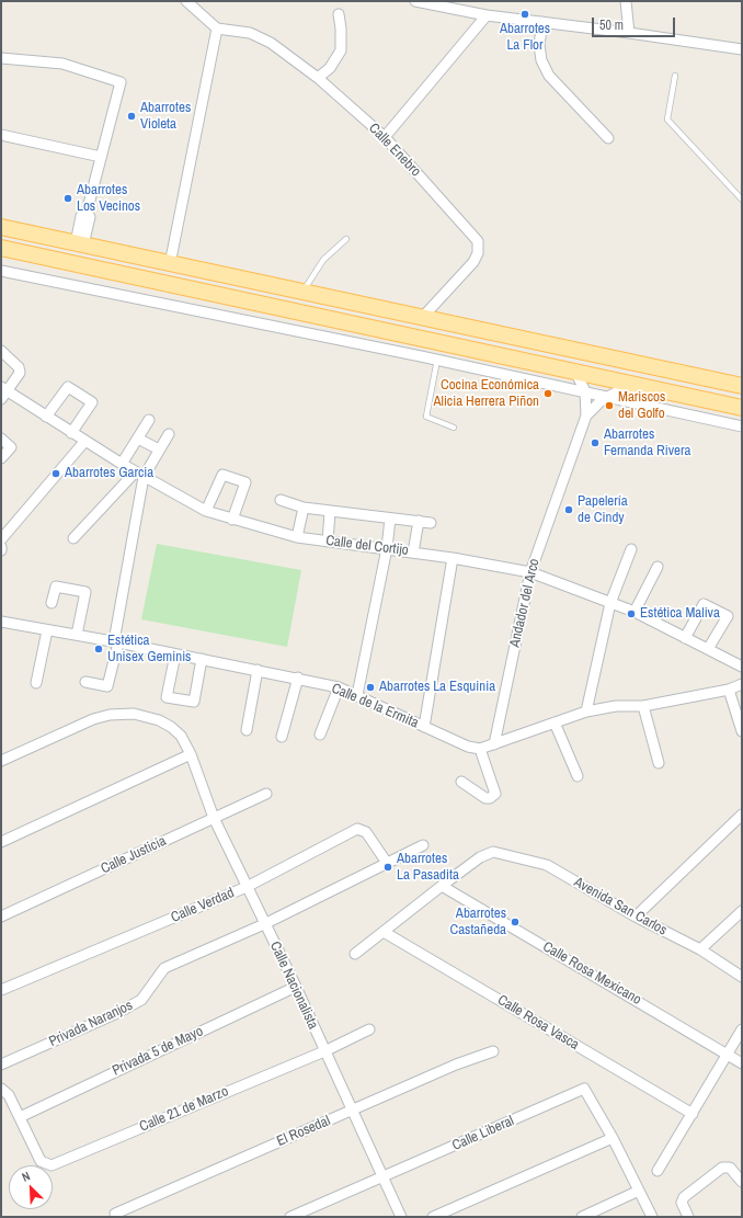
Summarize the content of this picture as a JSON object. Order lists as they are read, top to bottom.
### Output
{
  "streets": {
    "street": [
      "Calle Enebro",
      "Calle del Cortijo",
      "Andador del Arco",
      "Calle de la Ermita",
      "Calle Justicia",
      "Calle Verdad",
      "Avenida San Carlos",
      "Calle Rosa Mexicano",
      "Calle Nacionalista",
      "Calle Rosa Vasca",
      "Privada Naranjos",
      "Privada 5 de Mayo",
      "Calle 21 de Marzo",
      "El Rosedal",
      "Calle Liberal"
    ]
  },
  "crossings": [
    ["Calle del Cortijo", "Andador del Arco"],
    ["Calle Justicia", "Calle Nacionalista"],
    ["Calle Verdad", "Calle Nacionalista"],
    ["Calle Verdad", "Privada Naranjos"],
    ["Avenida San Carlos", "Calle Rosa Mexicano"],
    ["Calle Nacionalista", "Privada Naranjos"],
    ["Calle Nacionalista", "Privada 5 de Mayo"],
    ["Calle Nacionalista", "Calle 21 de Marzo"],
    ["Calle Nacionalista", "El Rosedal"],
    ["Calle Nacionalista", "Calle Liberal"],
    ["Privada 5 de Mayo", "Calle 21 de Marzo"]
  ],
  "places": [
    "Abarrotes La Flor",
    "Abarrotes Violeta",
    "Abarrotes Los Vecinos",
    "Cocina Económica Alicia Herrera Piñon",
    "Mariscos del Golfo",
    "Abarrotes Fernanda Rivera",
    "Abarrotes Garcia",
    "Papelería de Cindy",
    "Estética Maliva",
    "Estética Unisex Geminis",
    "Abarrotes La Esquinia",
    "Abarrotes La Pasadita",
    "Abarrotes Castañeda"
  ],
  "scale_bar": "50 m",
  "north": "top left"
}
